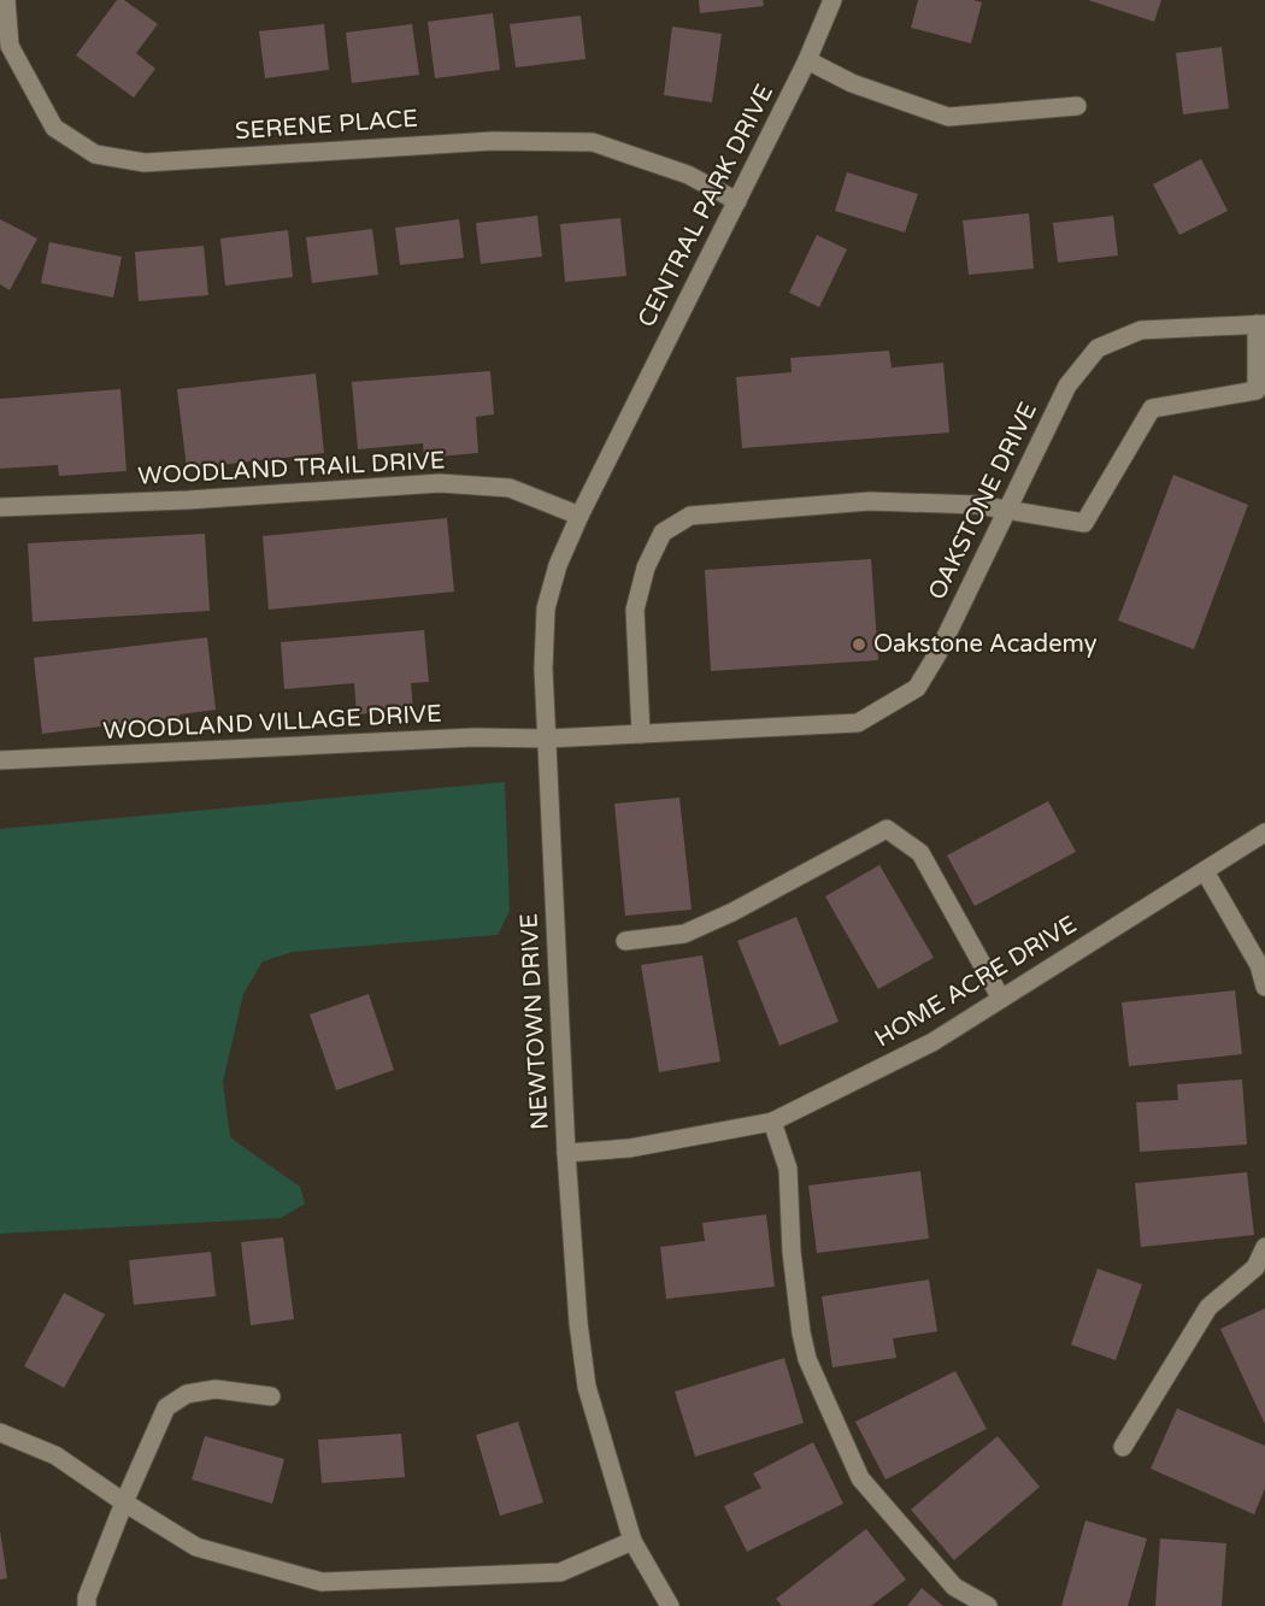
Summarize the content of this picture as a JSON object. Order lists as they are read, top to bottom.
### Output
{
  "streets": {
    "street": [
      "SERENE PLACE",
      "CENTRAL PARK DRIVE",
      "WOODLAND TRAIL DRIVE",
      "OAKSTONE DRIVE",
      "WOODLAND VILLAGE DRIVE",
      "HOME ACRE DRIVE",
      "NEWTOWN DRIVE"
    ]
  },
  "crossings": [
    ["SERENE PLACE", "CENTRAL PARK DRIVE"],
    ["CENTRAL PARK DRIVE", "NEWTOWN DRIVE"],
    ["WOODLAND TRAIL DRIVE", "NEWTOWN DRIVE"],
    ["OAKSTONE DRIVE", "WOODLAND VILLAGE DRIVE"],
    ["OAKSTONE DRIVE", "NEWTOWN DRIVE"],
    ["WOODLAND VILLAGE DRIVE", "NEWTOWN DRIVE"],
    ["HOME ACRE DRIVE", "NEWTOWN DRIVE"]
  ],
  "places": ["Oakstone Academy"]
}
